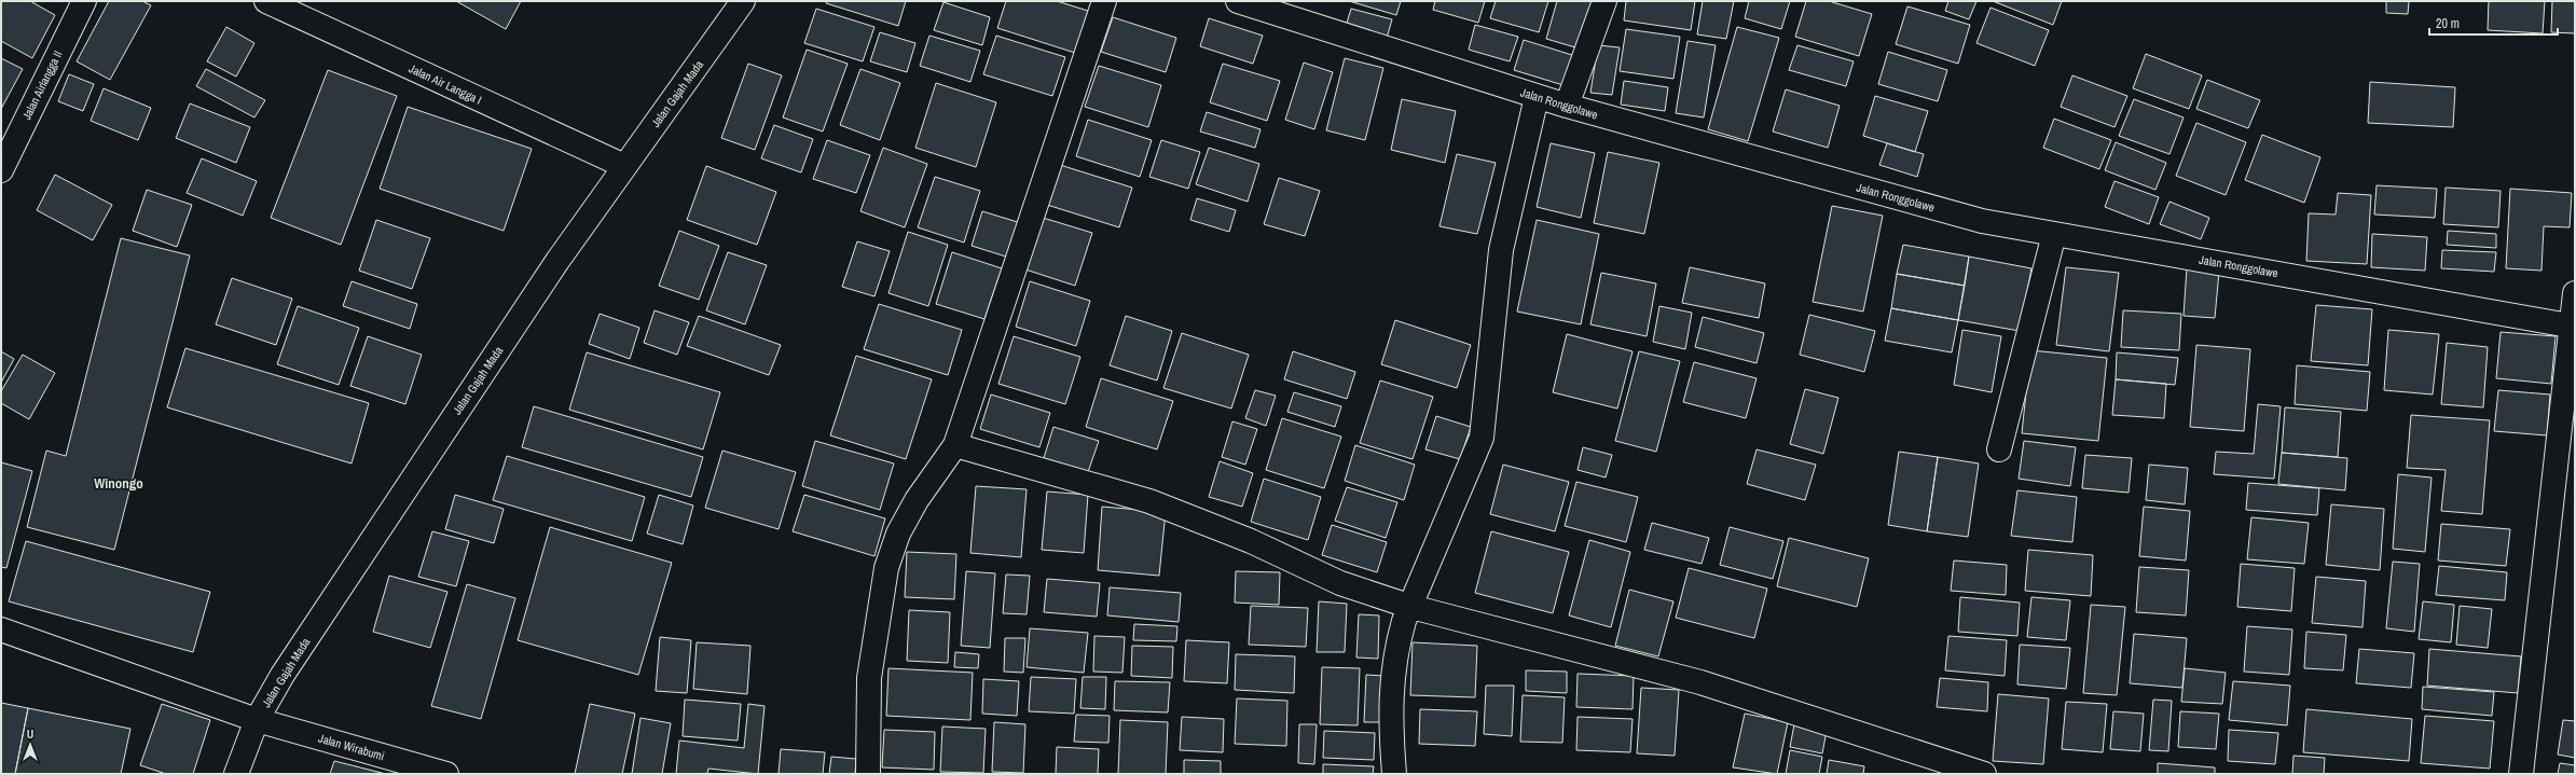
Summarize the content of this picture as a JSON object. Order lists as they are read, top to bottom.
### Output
{
  "streets": {
    "street": [
      "Jalan Air Langga I",
      "Jalan Airlangga II",
      "Jalan Gajah Mada",
      "Jalan Ronggolawe",
      "Jalan Wirabumi"
    ]
  },
  "crossings": [
    ["Jalan Air Langga I", "Jalan Gajah Mada"],
    ["Jalan Gajah Mada", "Jalan Wirabumi"]
  ],
  "districts": ["Winongo"],
  "scale_bar": "20 m",
  "north": "top"
}
